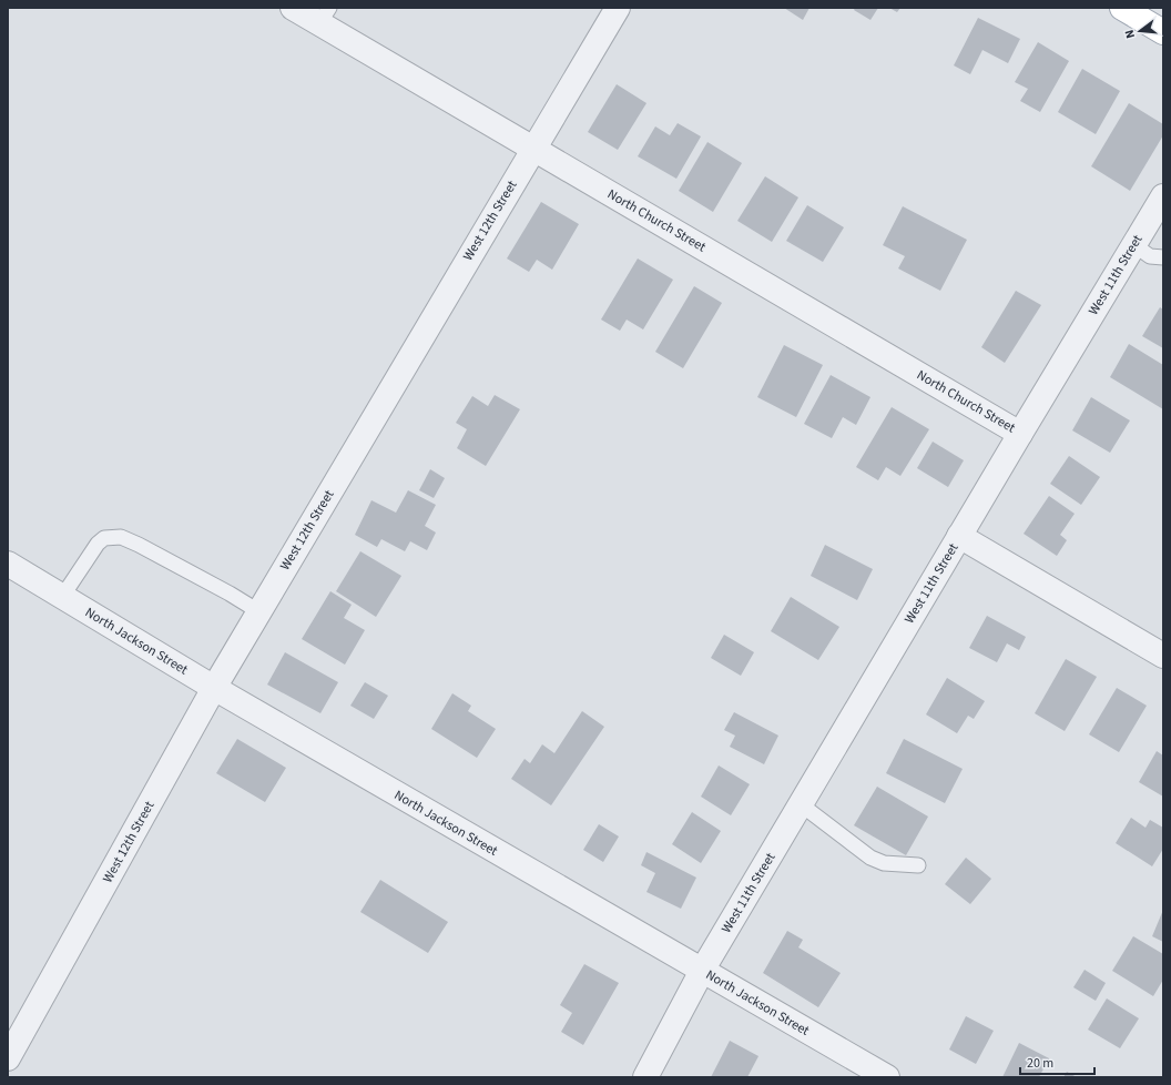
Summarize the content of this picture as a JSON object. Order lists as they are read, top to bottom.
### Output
{
  "streets": {
    "street": [
      "West 12th Street",
      "North Church Street",
      "West 11th Street",
      "North Jackson Street"
    ]
  },
  "crossings": [
    ["West 12th Street", "North Church Street"],
    ["West 12th Street", "North Jackson Street"],
    ["North Church Street", "West 11th Street"],
    ["West 11th Street", "North Jackson Street"]
  ],
  "scale_bar": "20 m",
  "north": "left"
}
